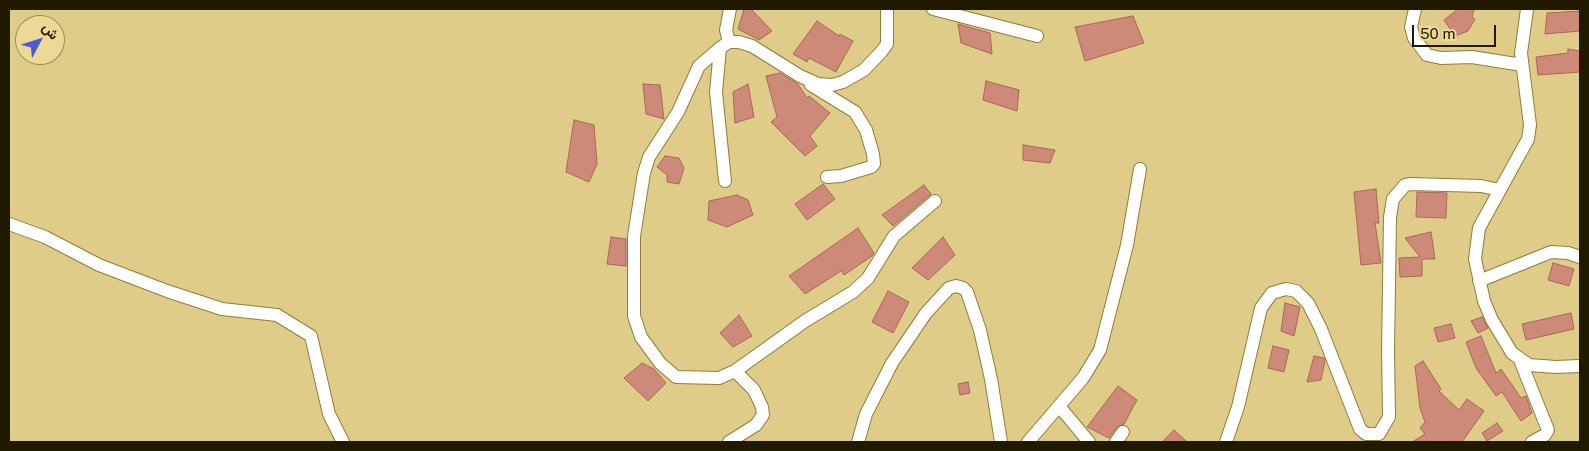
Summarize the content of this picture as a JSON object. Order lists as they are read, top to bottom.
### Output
{
  "scale_bar": "50 m",
  "north": "top right"
}
